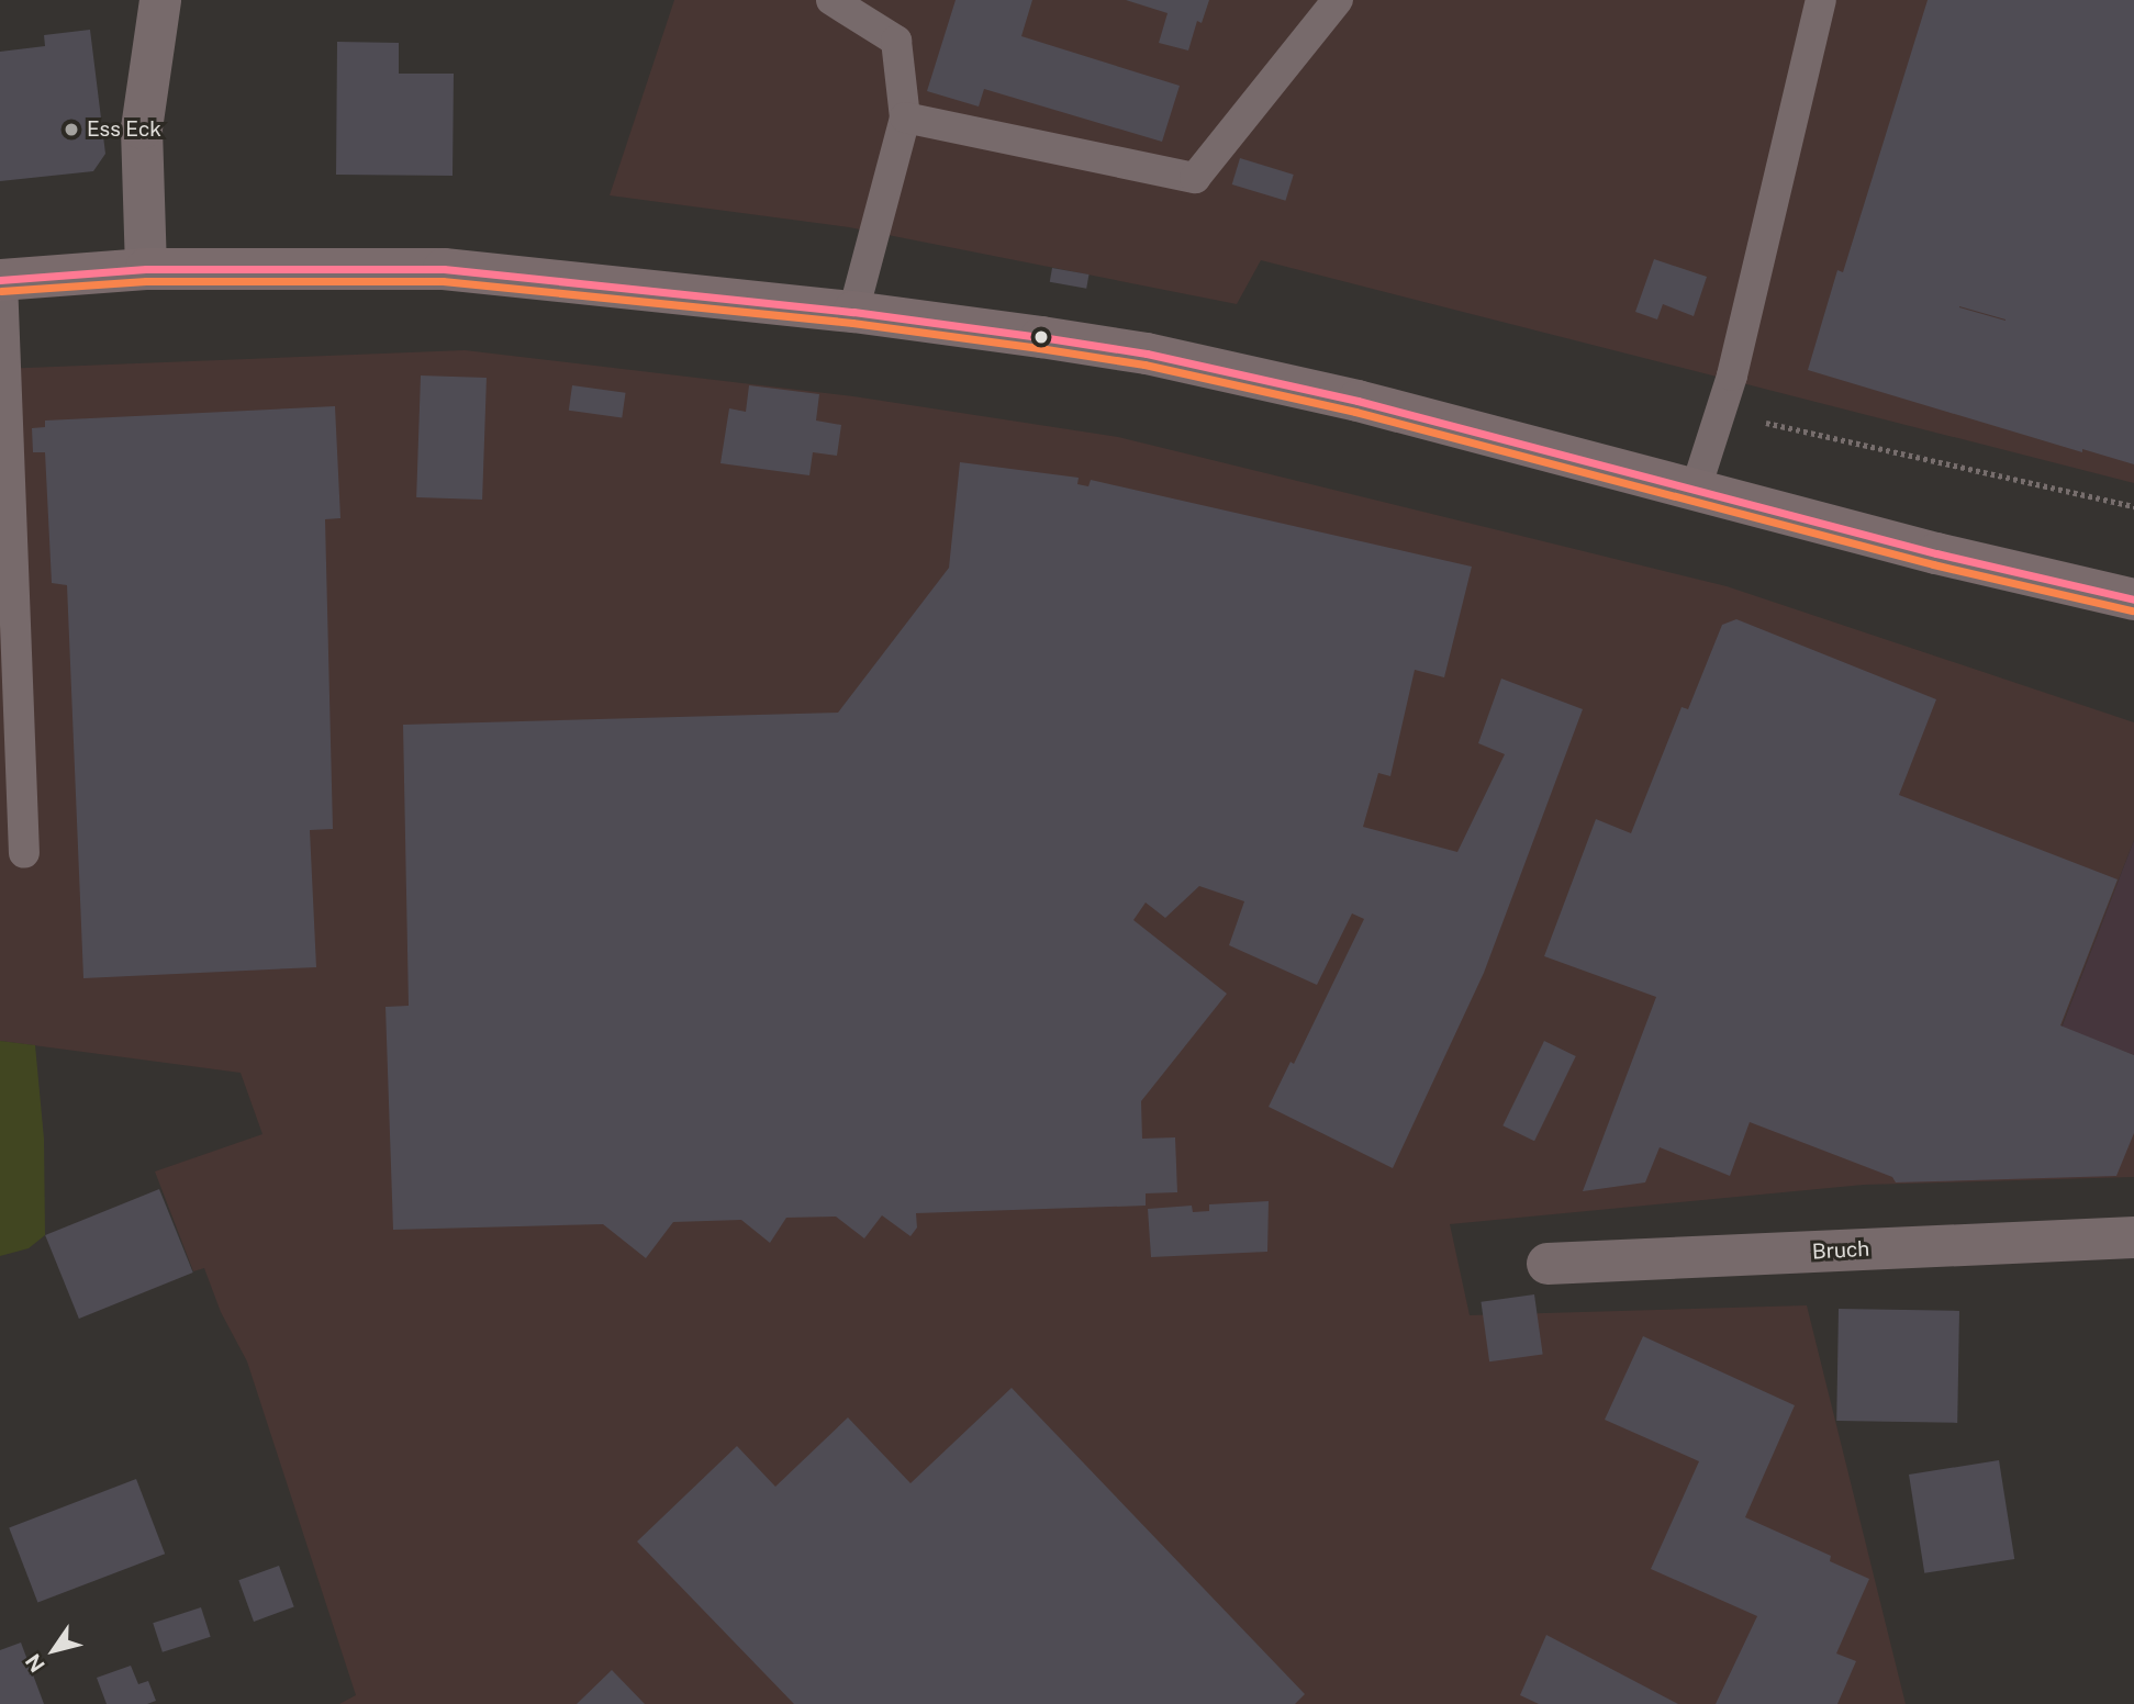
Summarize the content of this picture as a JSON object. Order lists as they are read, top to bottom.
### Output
{
  "streets": {
    "street": ["Bruch"]
  },
  "places": ["Ess Eck"],
  "north": "bottom left"
}
